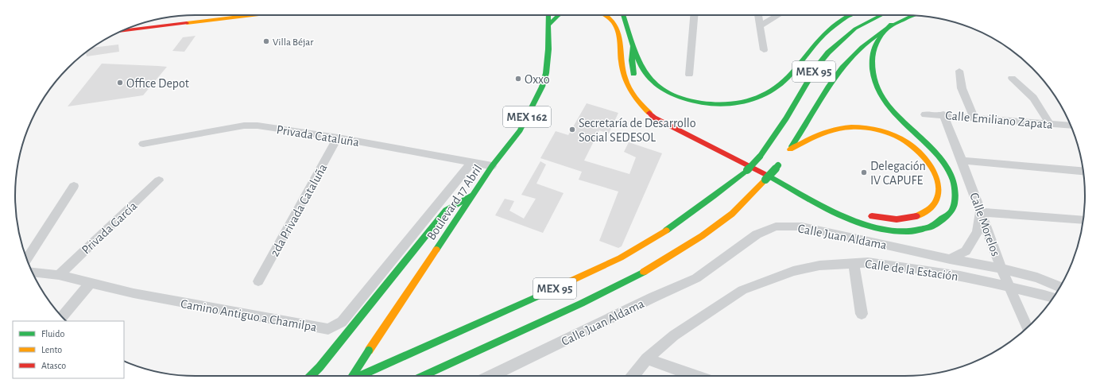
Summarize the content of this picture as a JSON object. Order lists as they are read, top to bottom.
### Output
{
  "streets": {
    "main road": ["MEX 95", "MEX 162", "Boulevard 17 Abril"],
    "street": [
      "Calle Emiliano Zapata",
      "Privada Cataluña",
      "2da Privada Cataluña",
      "Calle Morelos",
      "Privada García",
      "Calle Juan Aldama",
      "Calle de la Estación",
      "Camino Antiguo a Chamilpa"
    ]
  },
  "crossings": [
    ["Calle Emiliano Zapata", "Calle Morelos"],
    ["Privada Cataluña", "Boulevard 17 Abril"],
    ["Privada Cataluña", "2da Privada Cataluña"],
    ["Privada Cataluña", "Camino Antiguo a Chamilpa"],
    ["Calle Morelos", "Calle Juan Aldama"],
    ["Calle Morelos", "Calle de la Estación"],
    ["Privada García", "Camino Antiguo a Chamilpa"]
  ],
  "places": [
    "Villa Béjar",
    "Oxxo",
    "Office Depot",
    "Secretaría de Desarrollo Social SEDESOL",
    "Delegación IV CAPUFE"
  ],
  "legend": ["Fluido", "Lento", "Atasco"]
}
